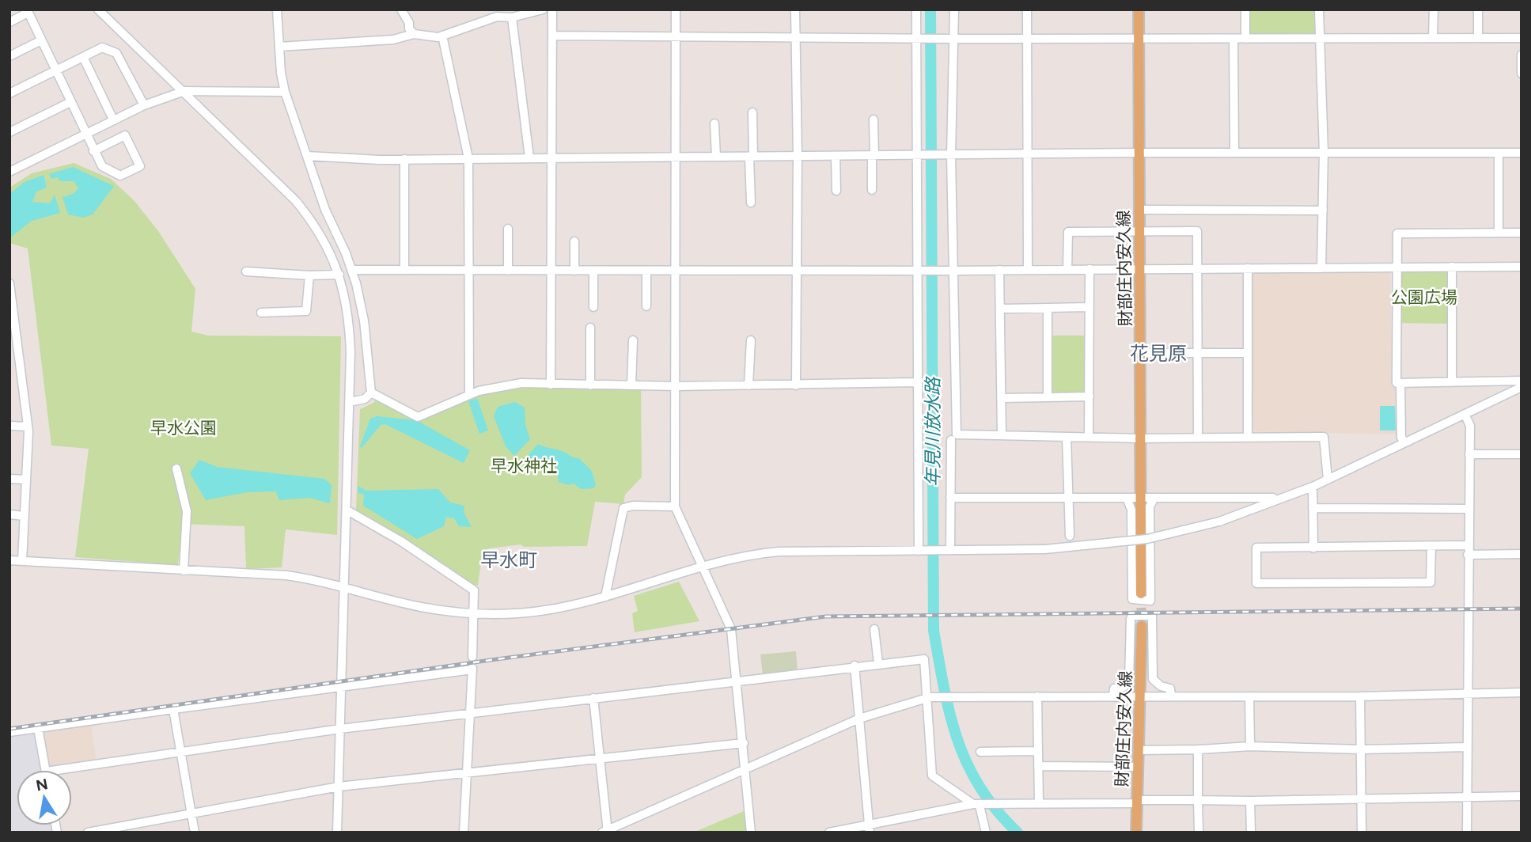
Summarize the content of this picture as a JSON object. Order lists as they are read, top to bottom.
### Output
{
  "streets": {
    "main road": ["財部庄内安久線"]
  },
  "districts": ["花見原", "早水町"],
  "water": ["年見川放水路"],
  "parks": ["公園広場", "早水公園", "早水神社"],
  "north": "top"
}
